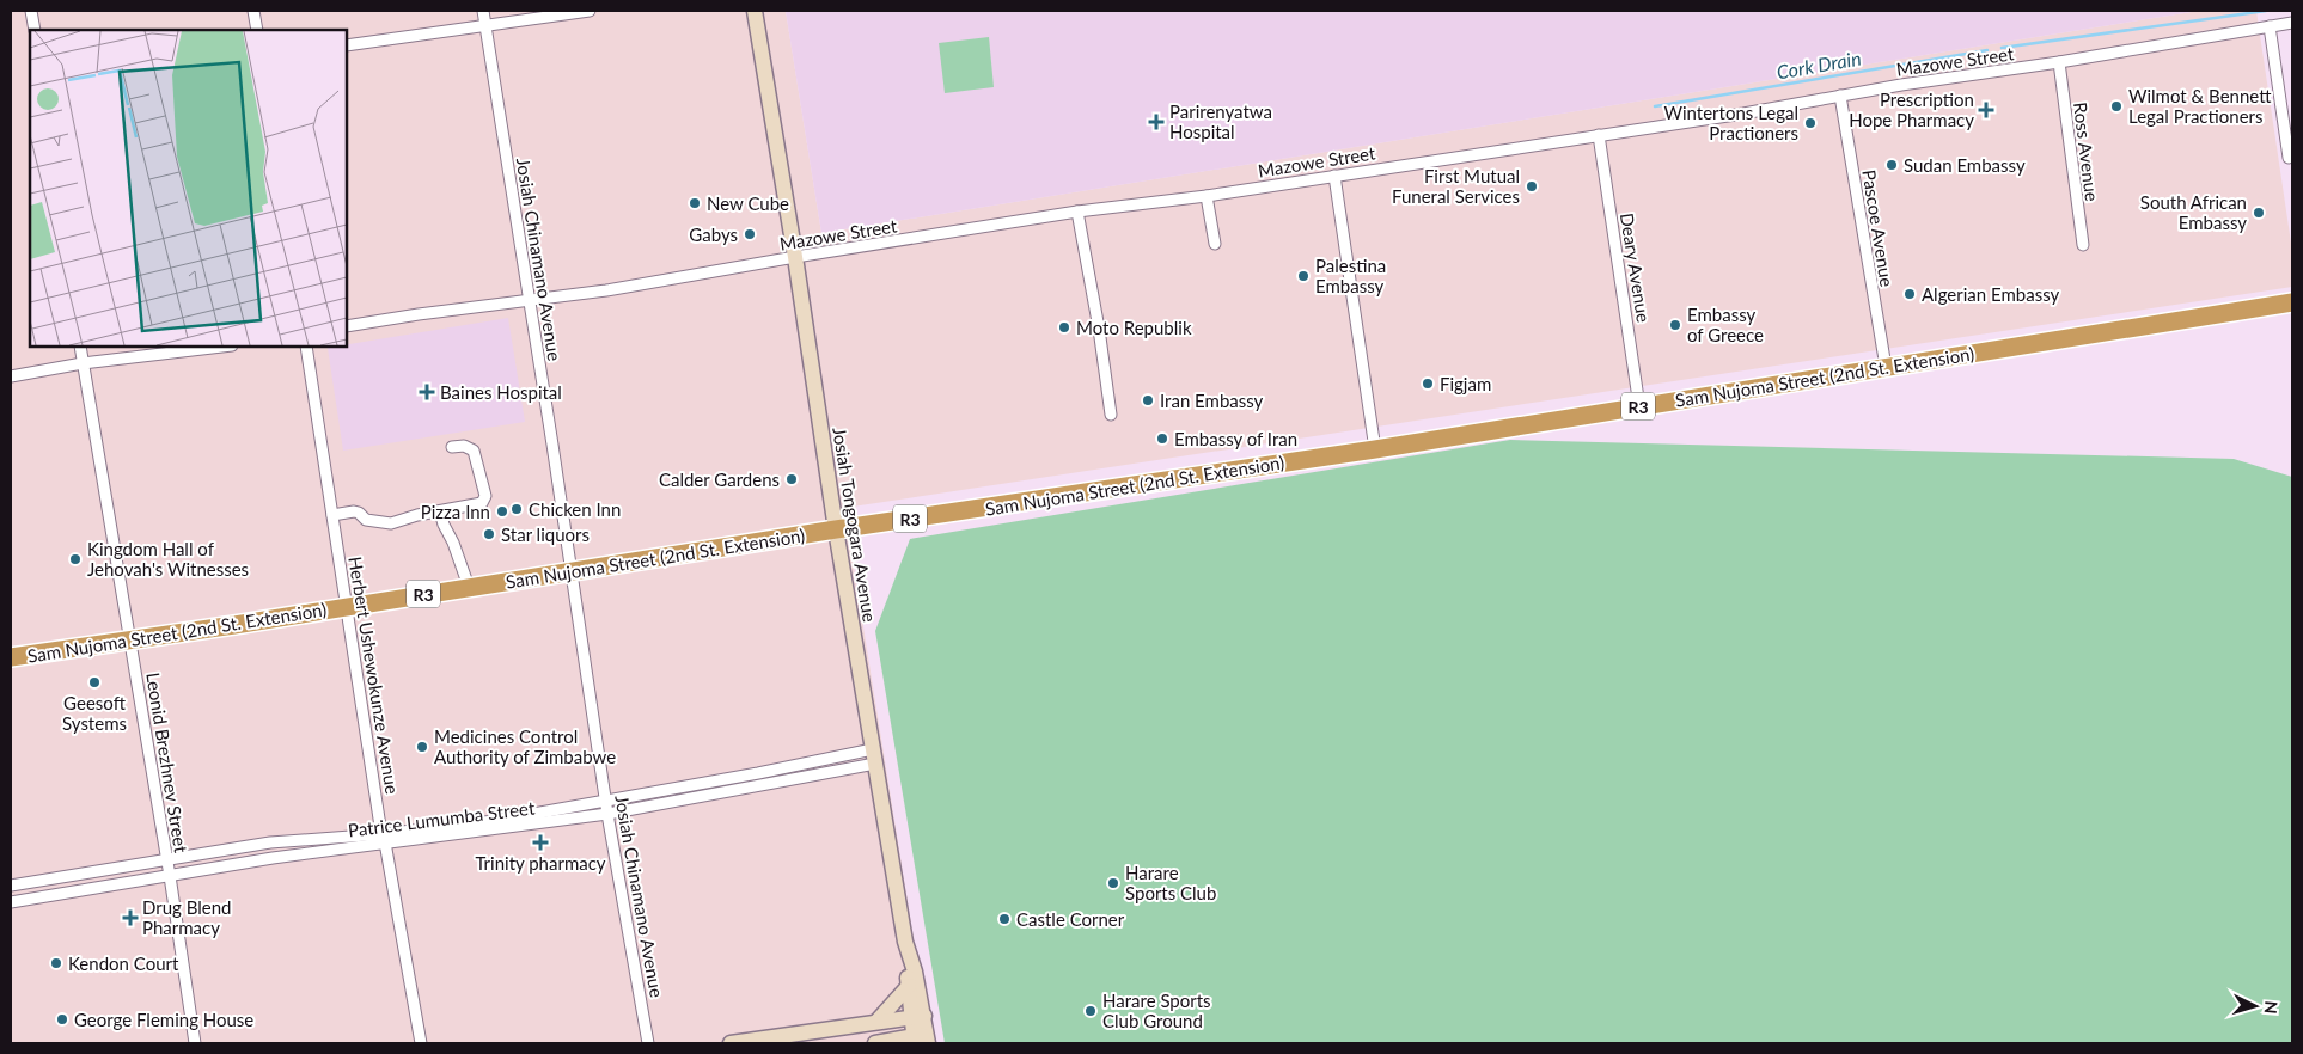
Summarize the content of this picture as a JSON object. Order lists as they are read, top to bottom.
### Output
{
  "streets": {
    "highway": ["Sam Nujoma Street (2nd St. Extension)", "R3"],
    "main road": ["Josiah Tongogara Avenue"],
    "street": [
      "Mazowe Street",
      "Ross Avenue",
      "Pascoe Avenue",
      "Josiah Chinamano Avenue",
      "Deary Avenue",
      "Herbert Ushewokunze Avenue",
      "Leonid Brezhnev Street",
      "Patrice Lumumba Street"
    ]
  },
  "crossings": [
    ["Mazowe Street", "Ross Avenue"],
    ["Mazowe Street", "Pascoe Avenue"],
    ["Mazowe Street", "Josiah Chinamano Avenue"],
    ["Mazowe Street", "Deary Avenue"],
    ["Mazowe Street", "Josiah Tongogara Avenue"],
    ["Pascoe Avenue", "Sam Nujoma Street (2nd St. Extension)"],
    ["Josiah Chinamano Avenue", "Sam Nujoma Street (2nd St. Extension)"],
    ["Josiah Chinamano Avenue", "Patrice Lumumba Street"],
    ["Deary Avenue", "Sam Nujoma Street (2nd St. Extension)"],
    ["Sam Nujoma Street (2nd St. Extension)", "Josiah Tongogara Avenue"],
    ["Sam Nujoma Street (2nd St. Extension)", "Herbert Ushewokunze Avenue"],
    ["Sam Nujoma Street (2nd St. Extension)", "Leonid Brezhnev Street"],
    ["Josiah Tongogara Avenue", "Patrice Lumumba Street"],
    ["Herbert Ushewokunze Avenue", "Patrice Lumumba Street"],
    ["Leonid Brezhnev Street", "Patrice Lumumba Street"]
  ],
  "water": ["Cork Drain"],
  "places": {
    "other": [
      "Wilmot & Bennett Legal Practioners",
      "Wintertons Legal Practioners",
      "Sudan Embassy",
      "First Mutual Funeral Services",
      "New Cube",
      "South African Embassy",
      "Gabys",
      "Palestina Embassy",
      "Algerian Embassy",
      "Embassy of Greece",
      "Moto Republik",
      "Figjam",
      "Iran Embassy",
      "Embassy of Iran",
      "Calder Gardens",
      "Chicken Inn",
      "Pizza Inn",
      "Star liquors",
      "Kingdom Hall of Jehovah's Witnesses",
      "Geesoft Systems",
      "Medicines Control Authority of Zimbabwe",
      "Harare Sports Club",
      "Castle Corner",
      "Kendon Court",
      "Harare Sports Club Ground",
      "George Fleming House"
    ],
    "health": [
      "Prescription Hope Pharmacy",
      "Parirenyatwa Hospital",
      "Baines Hospital",
      "Trinity pharmacy",
      "Drug Blend Pharmacy"
    ]
  },
  "north": "right"
}
